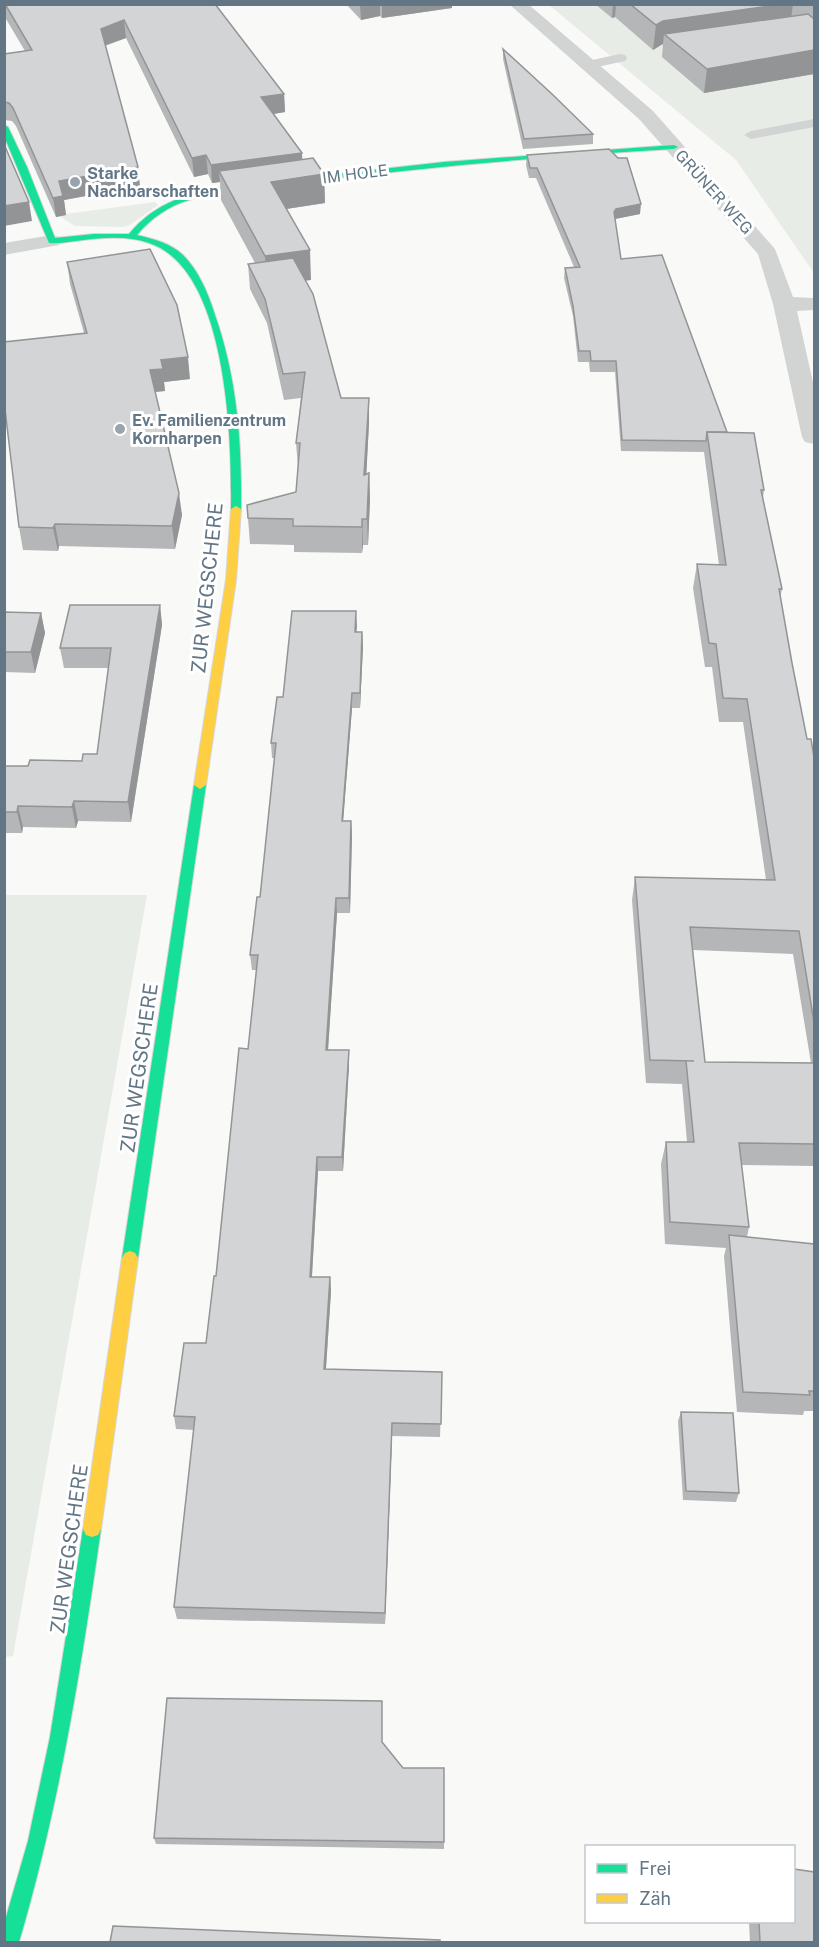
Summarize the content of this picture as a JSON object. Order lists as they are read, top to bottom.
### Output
{
  "streets": {
    "street": ["IM HOLE", "GRÜNER WEG", "ZUR WEGSCHERE"]
  },
  "crossings": [
    ["IM HOLE", "GRÜNER WEG"],
    ["IM HOLE", "ZUR WEGSCHERE"]
  ],
  "places": ["Starke Nachbarschaften", "Ev. Familienzentrum Kornharpen"],
  "legend": ["Frei", "Zäh"]
}
